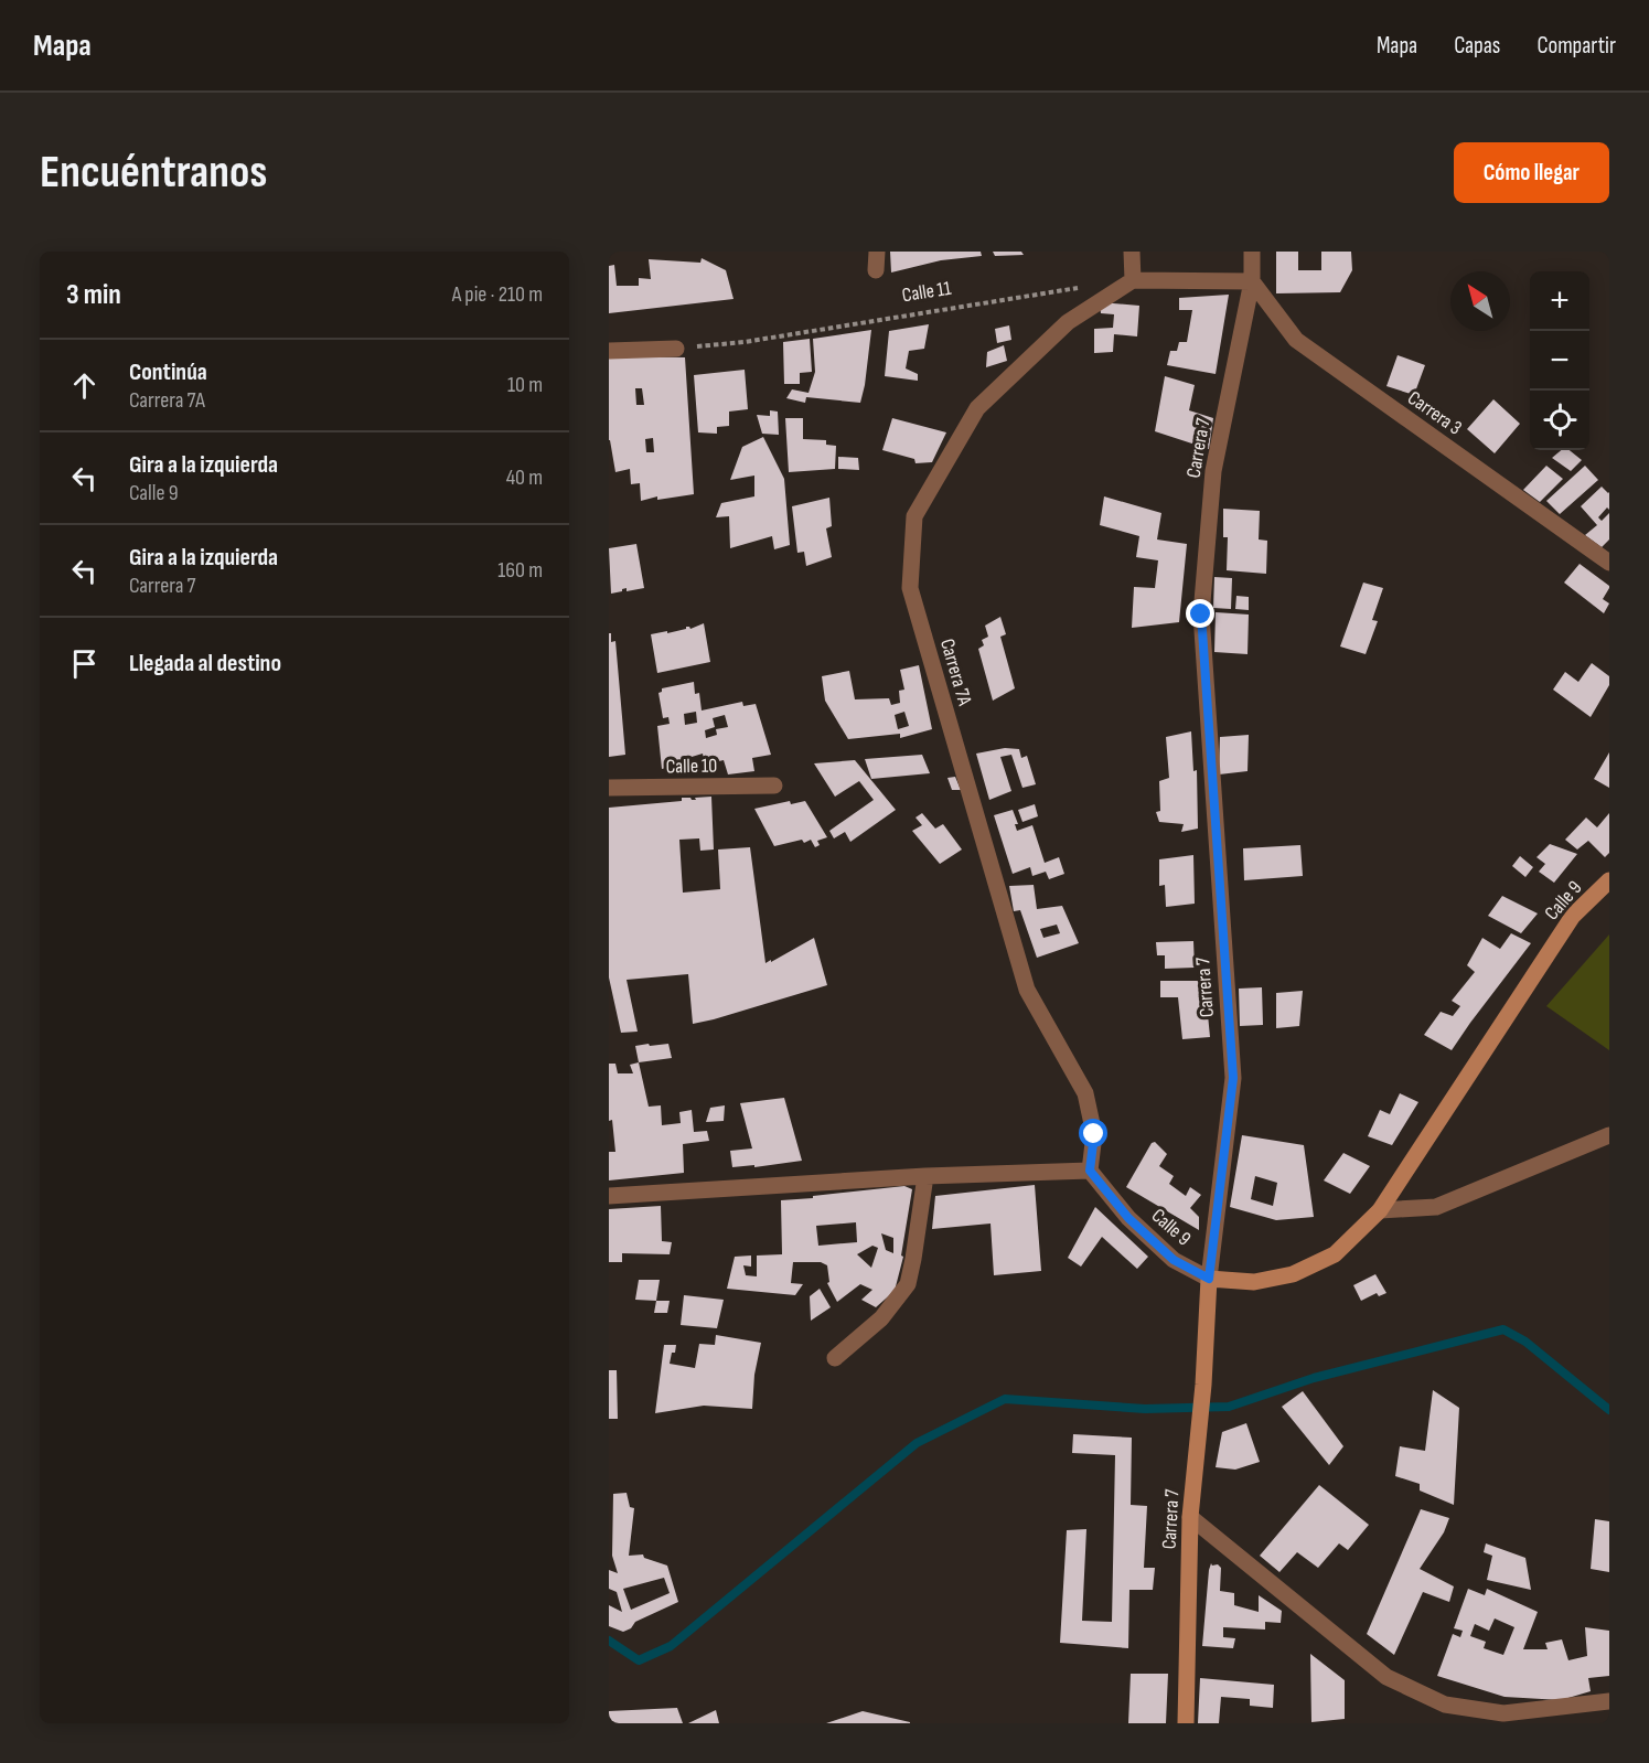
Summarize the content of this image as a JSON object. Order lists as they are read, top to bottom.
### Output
{
  "streets": {
    "street": [
      "Carrera 3",
      "Carrera 7",
      "Carrera 7A",
      "Calle 10",
      "Calle 9"
    ],
    "path": ["Calle 11"]
  },
  "crossings": [
    ["Carrera 3", "Carrera 7"],
    ["Carrera 7", "Calle 9"],
    ["Carrera 7A", "Calle 9"]
  ],
  "north": "top left",
  "page": {
    "header": "Mapa",
    "nav": ["Mapa", "Capas", "Compartir"],
    "buttons": "Cómo llegar",
    "title": "Encuéntranos",
    "heading": ["3 min", "A pie · 210 m"],
    "map_buttons": ["+", "−"],
    "list": [
      ["Continúa", "Carrera 7A", "10 m"],
      ["Gira a la izquierda", "Calle 9", "40 m"],
      ["Gira a la izquierda", "Carrera 7", "160 m"],
      "Llegada al destino"
    ]
  }
}
